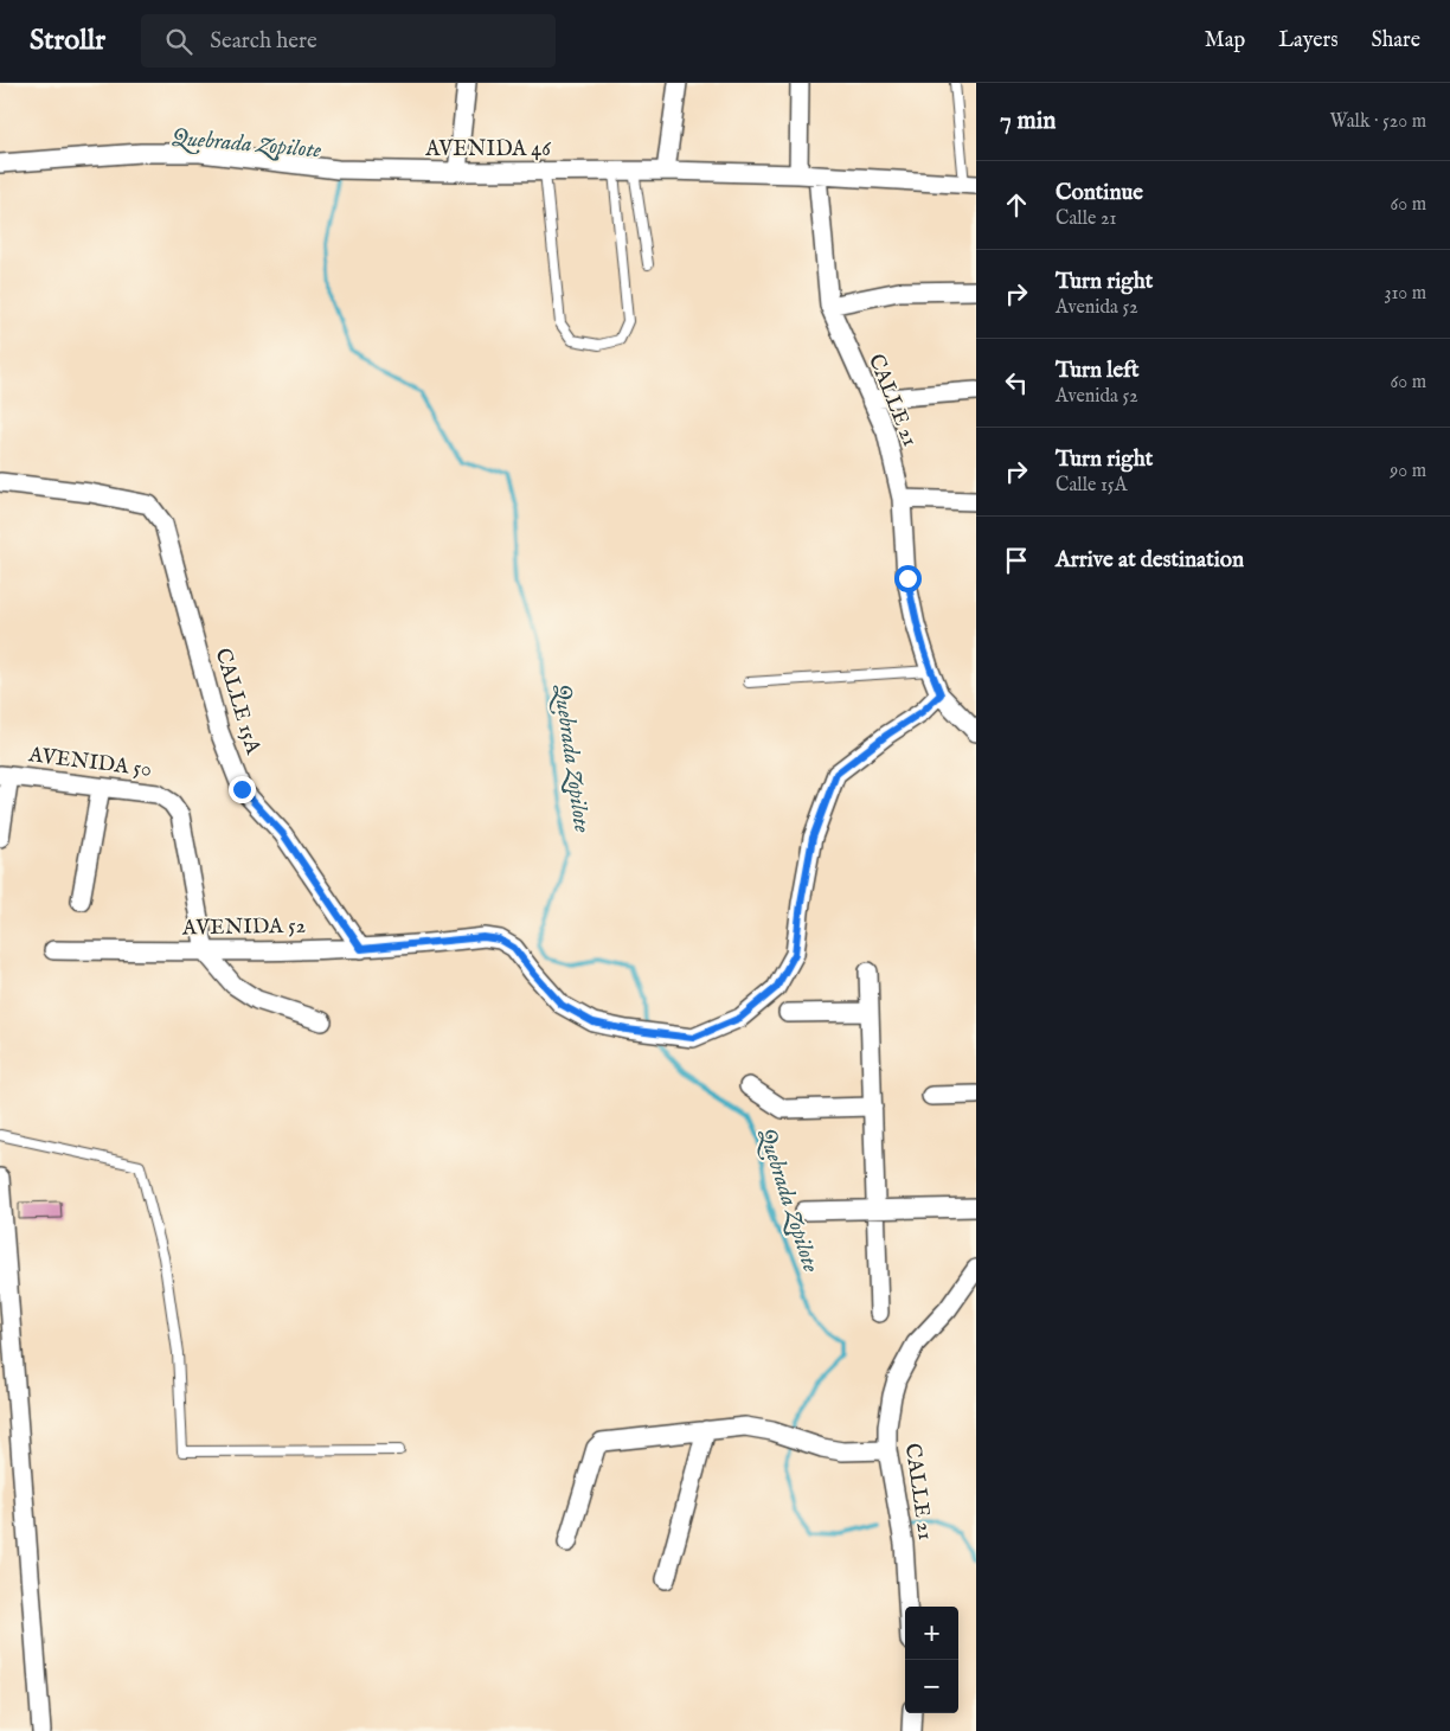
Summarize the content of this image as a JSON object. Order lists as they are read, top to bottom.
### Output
{
  "streets": {
    "street": [
      "AVENIDA 46",
      "CALLE 21",
      "CALLE 15A",
      "AVENIDA 50",
      "AVENIDA 52"
    ]
  },
  "crossings": [
    ["AVENIDA 46", "CALLE 21"],
    ["CALLE 21", "AVENIDA 52"],
    ["CALLE 15A", "AVENIDA 52"],
    ["AVENIDA 50", "AVENIDA 52"]
  ],
  "water": ["Quebrada Zopilote"],
  "page": {
    "header": "Strollr",
    "search": "Search here",
    "nav": ["Map", "Layers", "Share"],
    "heading": ["7 min", "Walk · 520 m"],
    "list": [
      ["Continue", "Calle 21", "60 m"],
      ["Turn right", "Avenida 52", "310 m"],
      ["Turn left", "Avenida 52", "60 m"],
      ["Turn right", "Calle 15A", "90 m"],
      "Arrive at destination"
    ],
    "map_buttons": ["+", "−"]
  }
}
